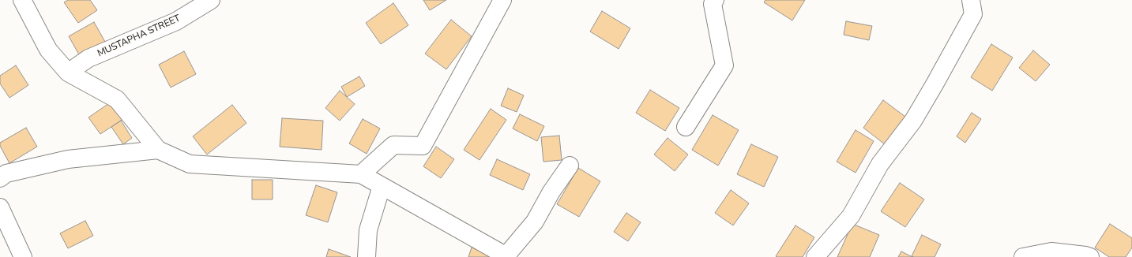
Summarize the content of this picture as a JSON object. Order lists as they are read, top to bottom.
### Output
{
  "streets": {
    "street": ["MUSTAPHA STREET"]
  }
}
